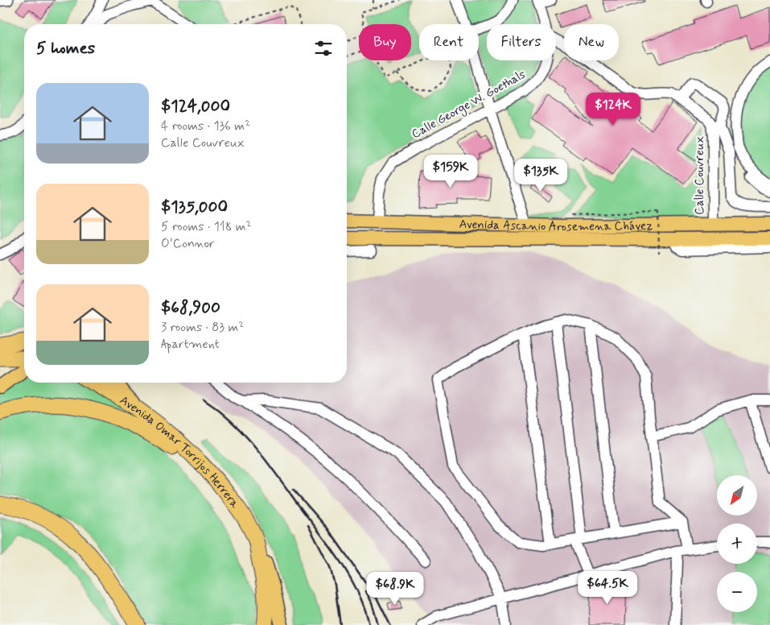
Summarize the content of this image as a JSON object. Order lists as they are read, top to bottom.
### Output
{
  "streets": {
    "highway": ["Avenida Omar Torrijos Herrera"],
    "main road": ["Avenida Ascanio Arosemena Chávez"],
    "street": ["Calle George W. Goethals", "Calle Couvreux"]
  },
  "crossings": [
    ["Calle George W. Goethals", "Avenida Ascanio Arosemena Chávez"],
    ["Calle Couvreux", "Avenida Ascanio Arosemena Chávez"]
  ],
  "north": "bottom left",
  "page": {
    "chip": [
      "Buy",
      "Rent",
      "Filters",
      "New"
    ],
    "heading": "5 homes",
    "list": [
      {
        "name": "$124,000",
        "note": "4 rooms · 136 m² · Calle Couvreux"
      },
      {
        "name": "$135,000",
        "note": "5 rooms · 118 m² · O'Connor"
      },
      {
        "name": "$68,900",
        "note": "3 rooms · 83 m² · Apartment"
      }
    ],
    "price": [
      "$124K",
      "$159K",
      "$135K",
      "$64.5K",
      "$68.9K"
    ],
    "map_buttons": ["+", "−"]
  }
}
